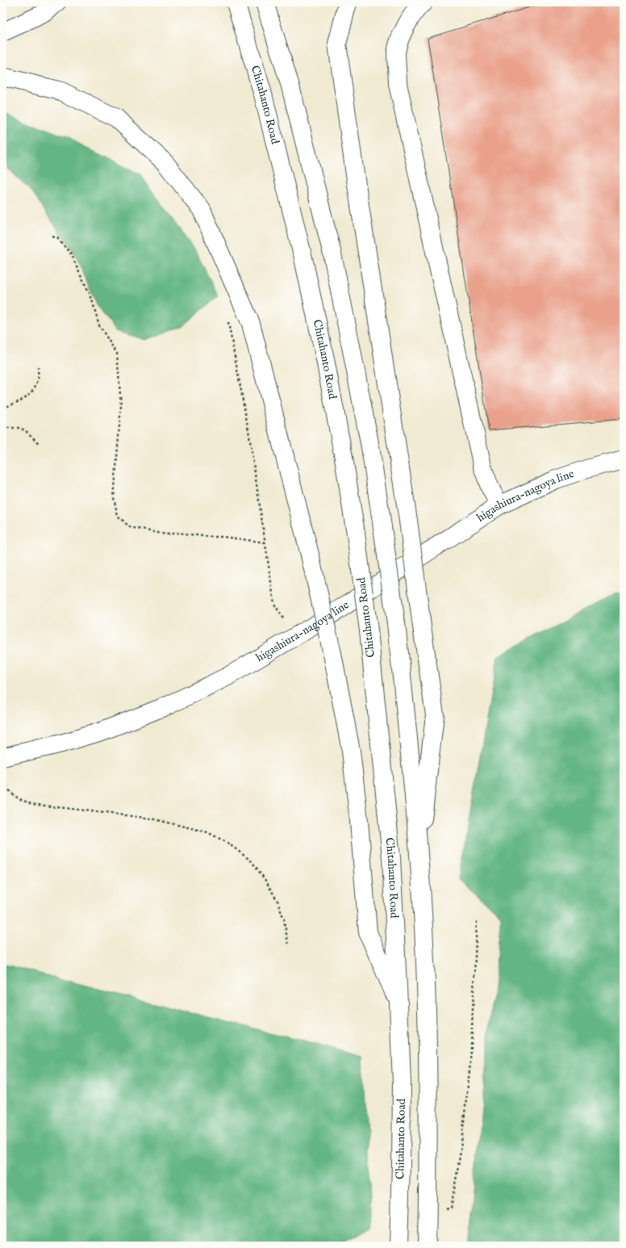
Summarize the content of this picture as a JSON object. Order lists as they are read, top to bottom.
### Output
{
  "streets": {
    "main road": ["Chitahanto Road", "higashiura-nagoya line"]
  }
}
